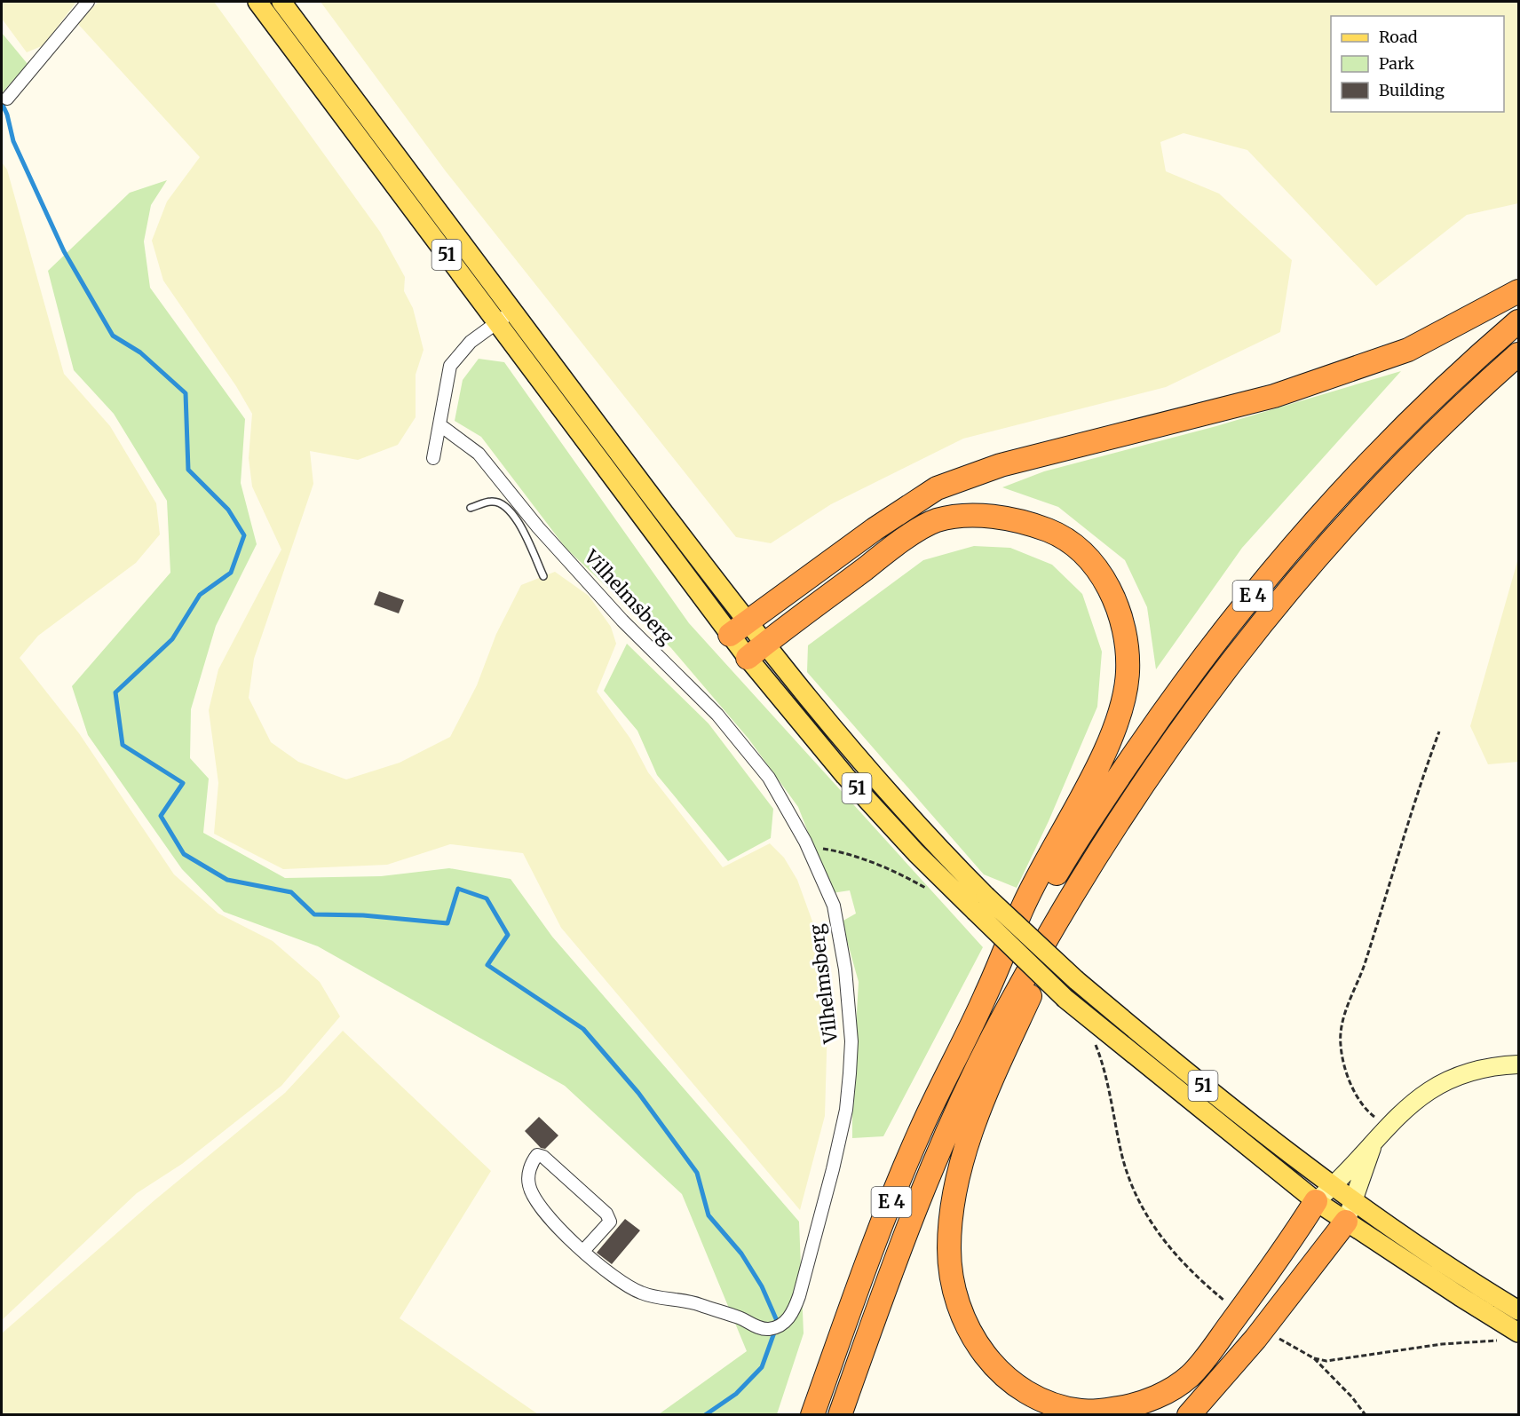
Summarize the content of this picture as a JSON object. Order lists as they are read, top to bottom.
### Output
{
  "streets": {
    "highway": ["E 4"],
    "main road": ["51"],
    "street": ["Vilhelmsberg"]
  },
  "legend": ["Road", "Park", "Building"]
}
